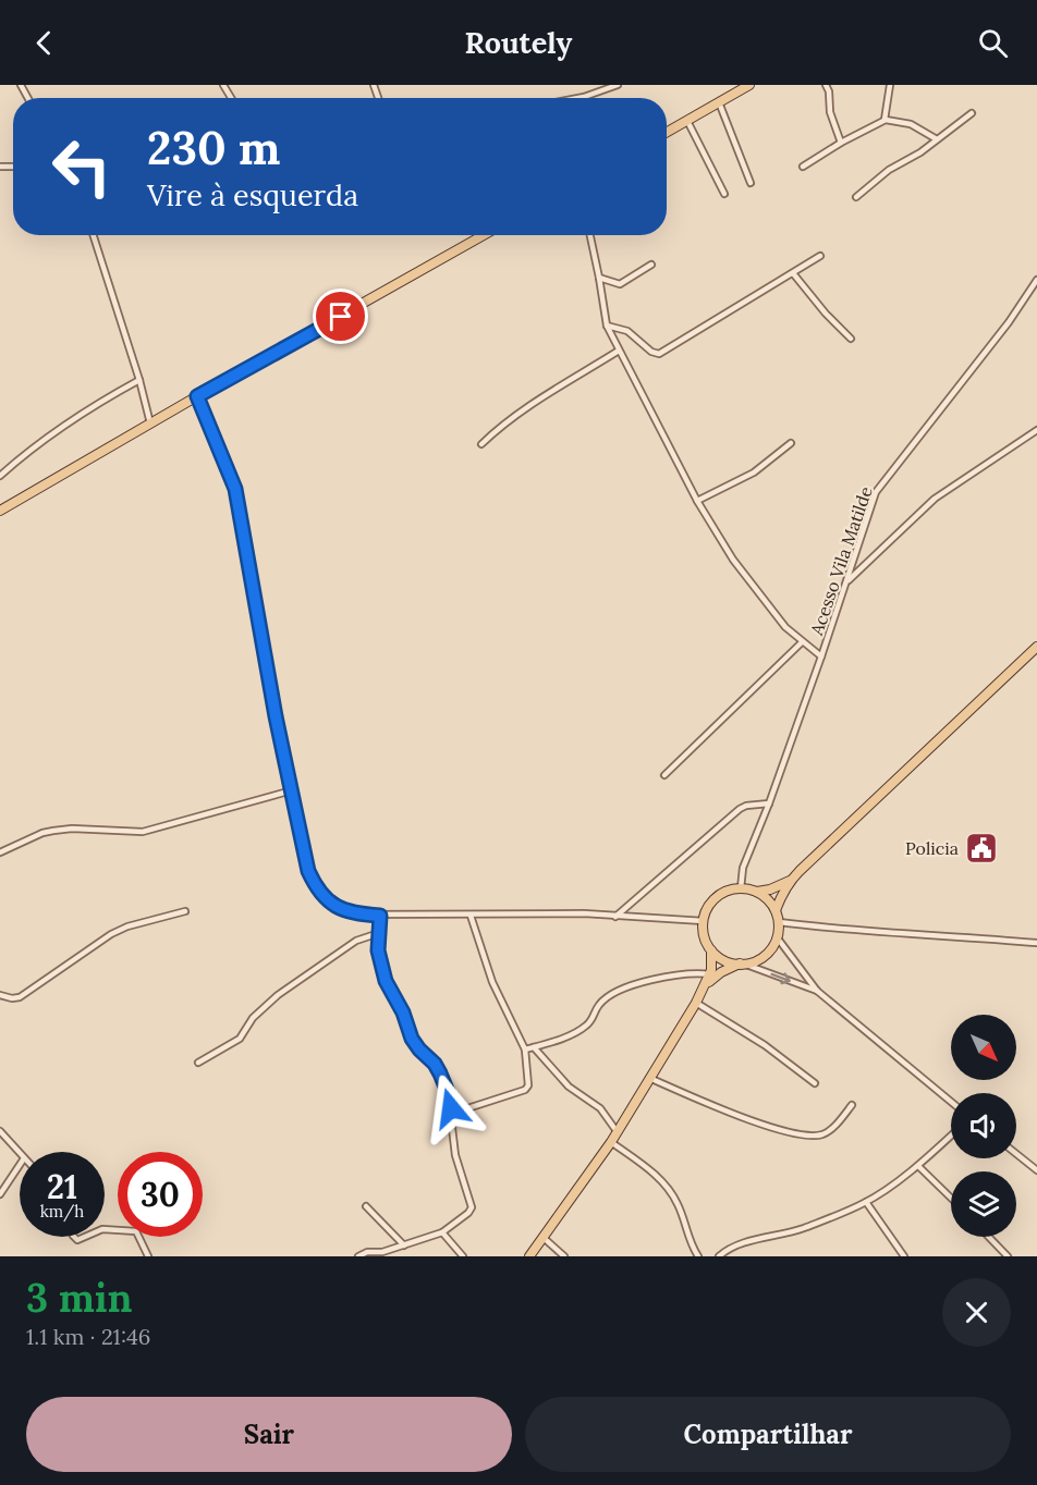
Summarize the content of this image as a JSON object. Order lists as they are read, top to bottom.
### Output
{
  "streets": {
    "street": ["Acesso Vila Matilde"]
  },
  "places": {
    "public building": ["Policia"]
  },
  "north": "bottom right",
  "page": {
    "header": "Routely",
    "turn": ["230 m", "Vire à esquerda"],
    "speed": "21 km/h",
    "limit": "30",
    "heading": ["3 min", "1.1 km · 21:46"],
    "buttons": ["Sair", "Compartilhar"]
  }
}
